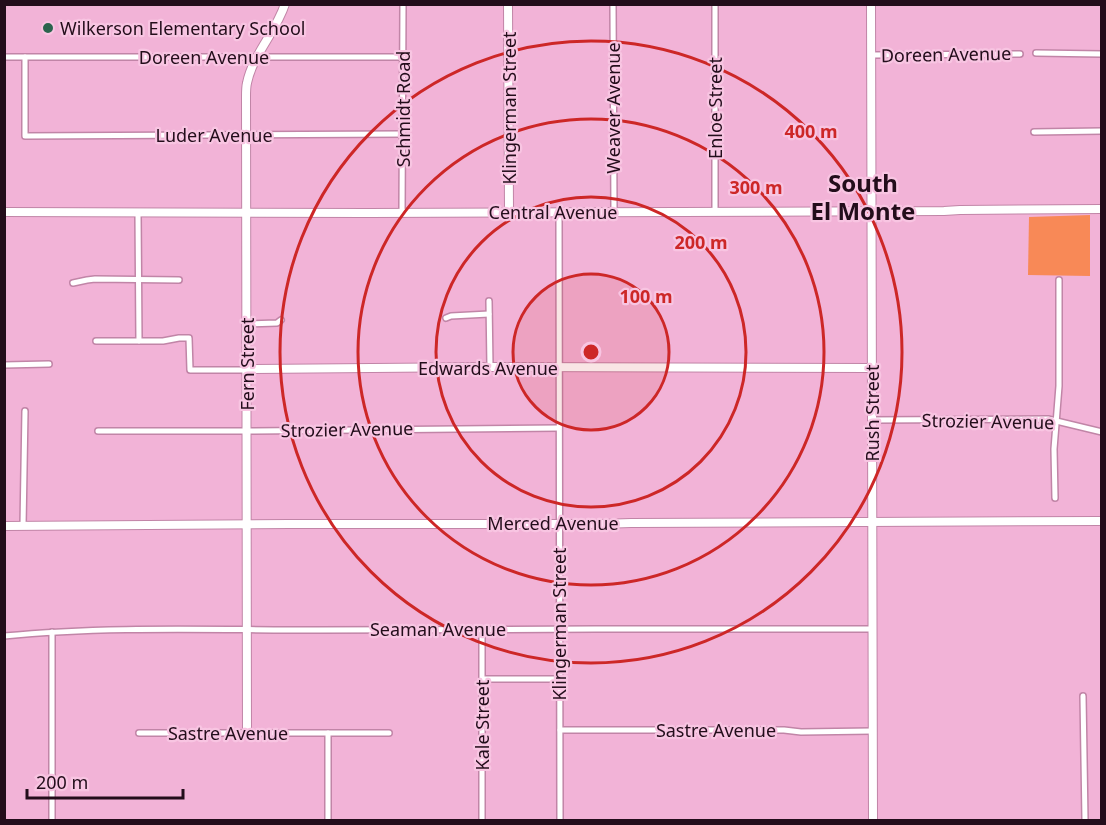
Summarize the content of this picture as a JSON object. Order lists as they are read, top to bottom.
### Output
{
  "streets": {
    "street": [
      "Doreen Avenue",
      "Klingerman Street",
      "Weaver Avenue",
      "Enloe Street",
      "Schmidt Road",
      "Luder Avenue",
      "Central Avenue",
      "Fern Street",
      "Edwards Avenue",
      "Rush Street",
      "Strozier Avenue",
      "Merced Avenue",
      "Seaman Avenue",
      "Kale Street",
      "Sastre Avenue"
    ]
  },
  "crossings": [
    ["Doreen Avenue", "Schmidt Road"],
    ["Doreen Avenue", "Luder Avenue"],
    ["Doreen Avenue", "Fern Street"],
    ["Doreen Avenue", "Rush Street"],
    ["Klingerman Street", "Central Avenue"],
    ["Klingerman Street", "Edwards Avenue"],
    ["Klingerman Street", "Strozier Avenue"],
    ["Klingerman Street", "Merced Avenue"],
    ["Klingerman Street", "Seaman Avenue"],
    ["Klingerman Street", "Sastre Avenue"],
    ["Weaver Avenue", "Central Avenue"],
    ["Enloe Street", "Central Avenue"],
    ["Schmidt Road", "Luder Avenue"],
    ["Schmidt Road", "Central Avenue"],
    ["Luder Avenue", "Fern Street"],
    ["Central Avenue", "Fern Street"],
    ["Central Avenue", "Rush Street"],
    ["Fern Street", "Edwards Avenue"],
    ["Fern Street", "Strozier Avenue"],
    ["Fern Street", "Merced Avenue"],
    ["Fern Street", "Seaman Avenue"],
    ["Fern Street", "Sastre Avenue"],
    ["Edwards Avenue", "Rush Street"],
    ["Rush Street", "Strozier Avenue"],
    ["Rush Street", "Merced Avenue"],
    ["Rush Street", "Seaman Avenue"],
    ["Rush Street", "Sastre Avenue"],
    ["Seaman Avenue", "Kale Street"]
  ],
  "districts": ["South El Monte"],
  "places": ["Wilkerson Elementary School"],
  "scale_bar": "200 m",
  "rings": [
    "400 m",
    "300 m",
    "200 m",
    "100 m"
  ]
}
